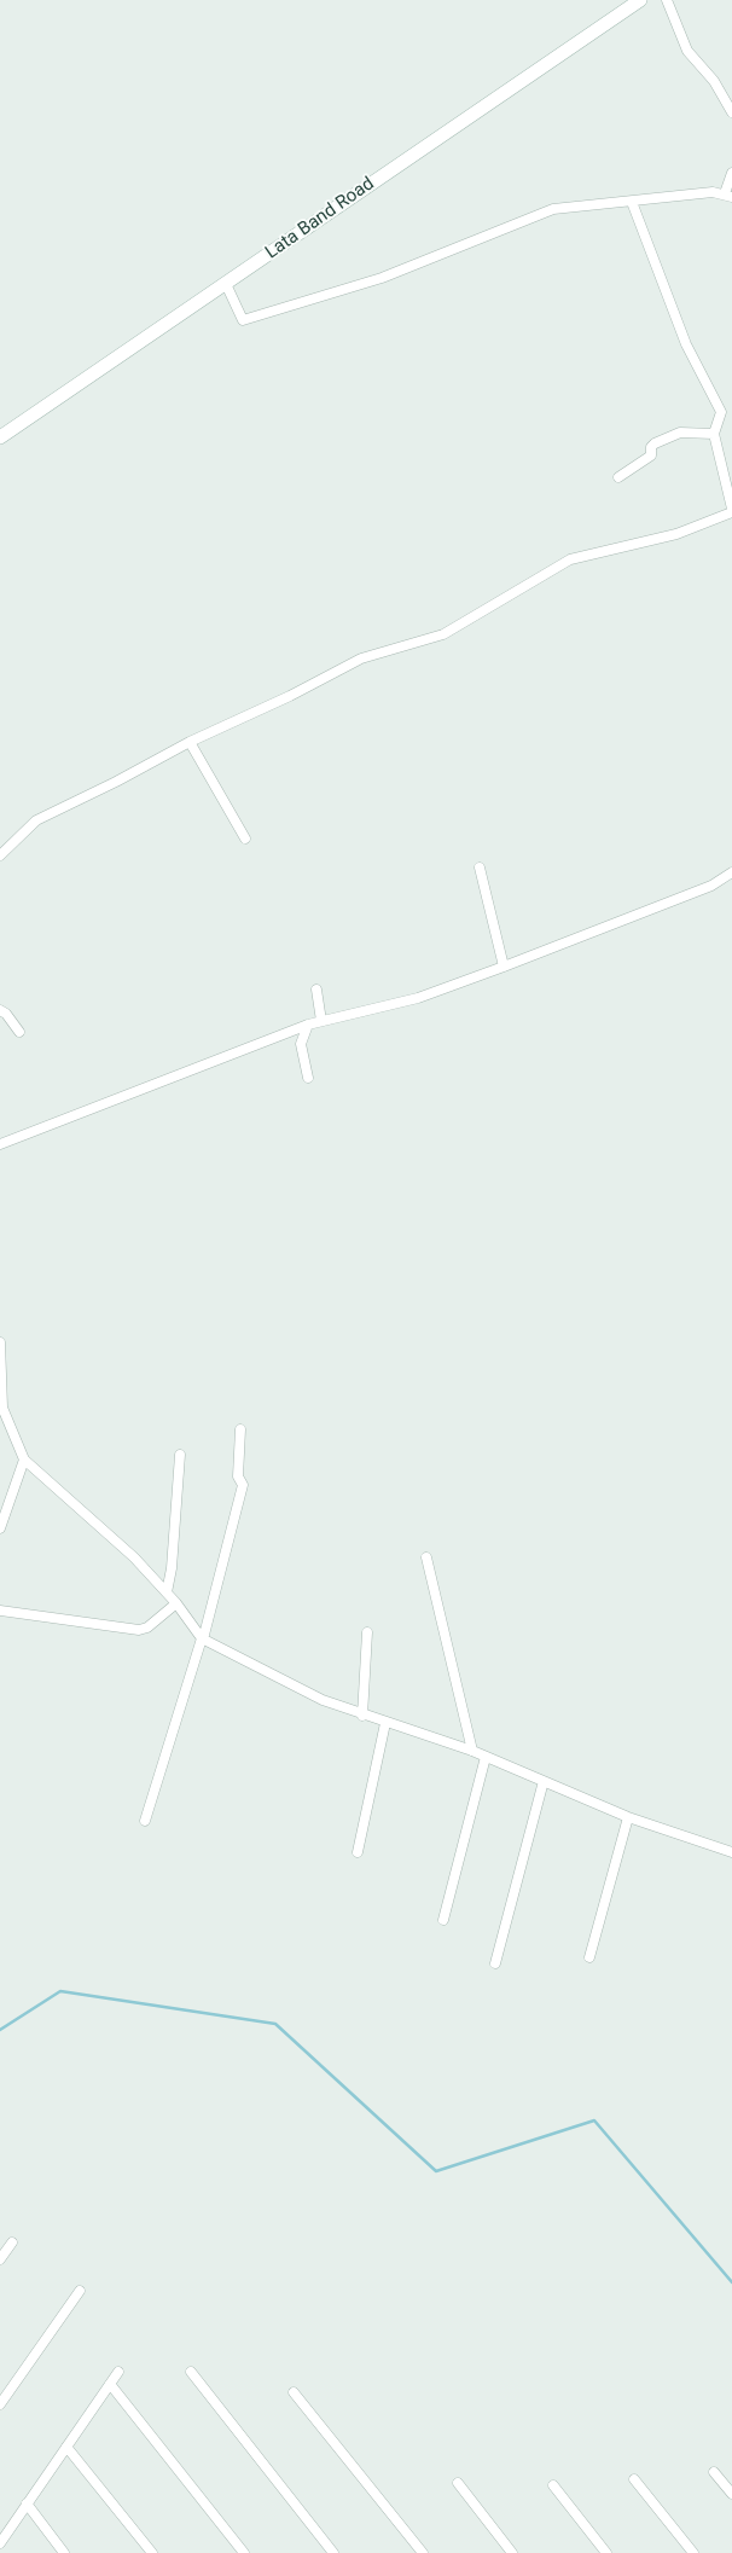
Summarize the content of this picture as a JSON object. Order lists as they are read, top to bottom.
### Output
{
  "streets": {
    "main road": ["Lata Band Road"]
  }
}
